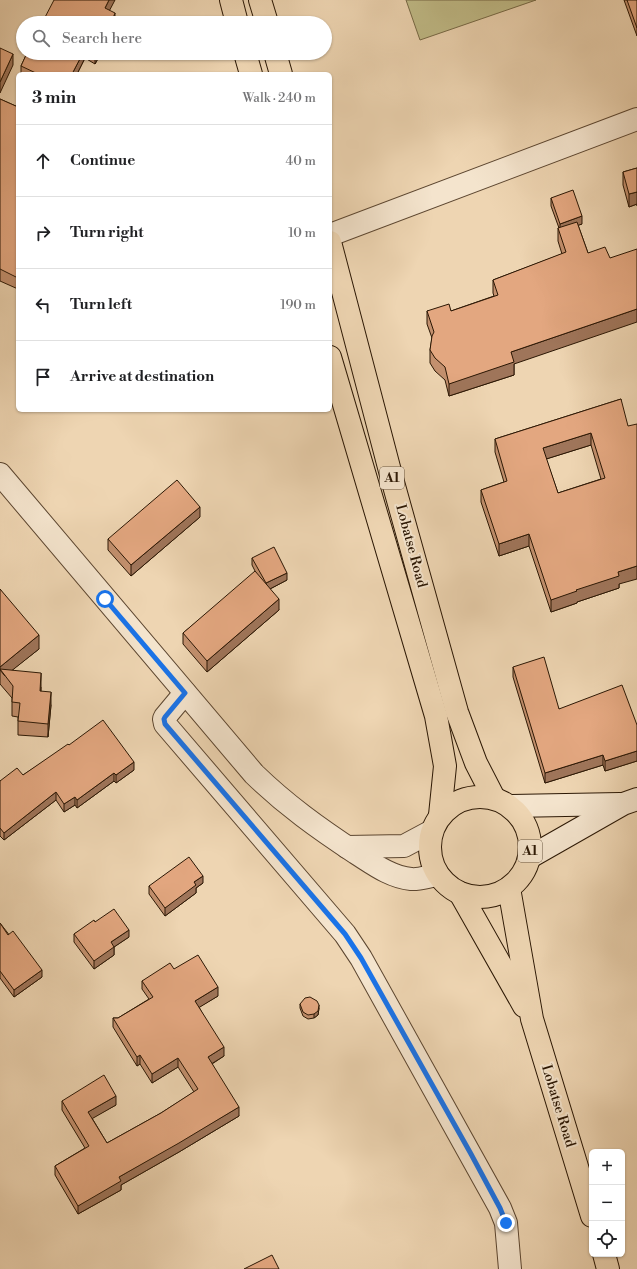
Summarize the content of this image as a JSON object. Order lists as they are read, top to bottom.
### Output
{
  "streets": {
    "highway": ["A1", "Lobatse Road"]
  },
  "page": {
    "search": "Search here",
    "heading": ["3 min", "Walk · 240 m"],
    "list": [
      ["Continue", "40 m"],
      ["Turn right", "10 m"],
      ["Turn left", "190 m"],
      "Arrive at destination"
    ],
    "map_buttons": ["+", "−"]
  }
}
